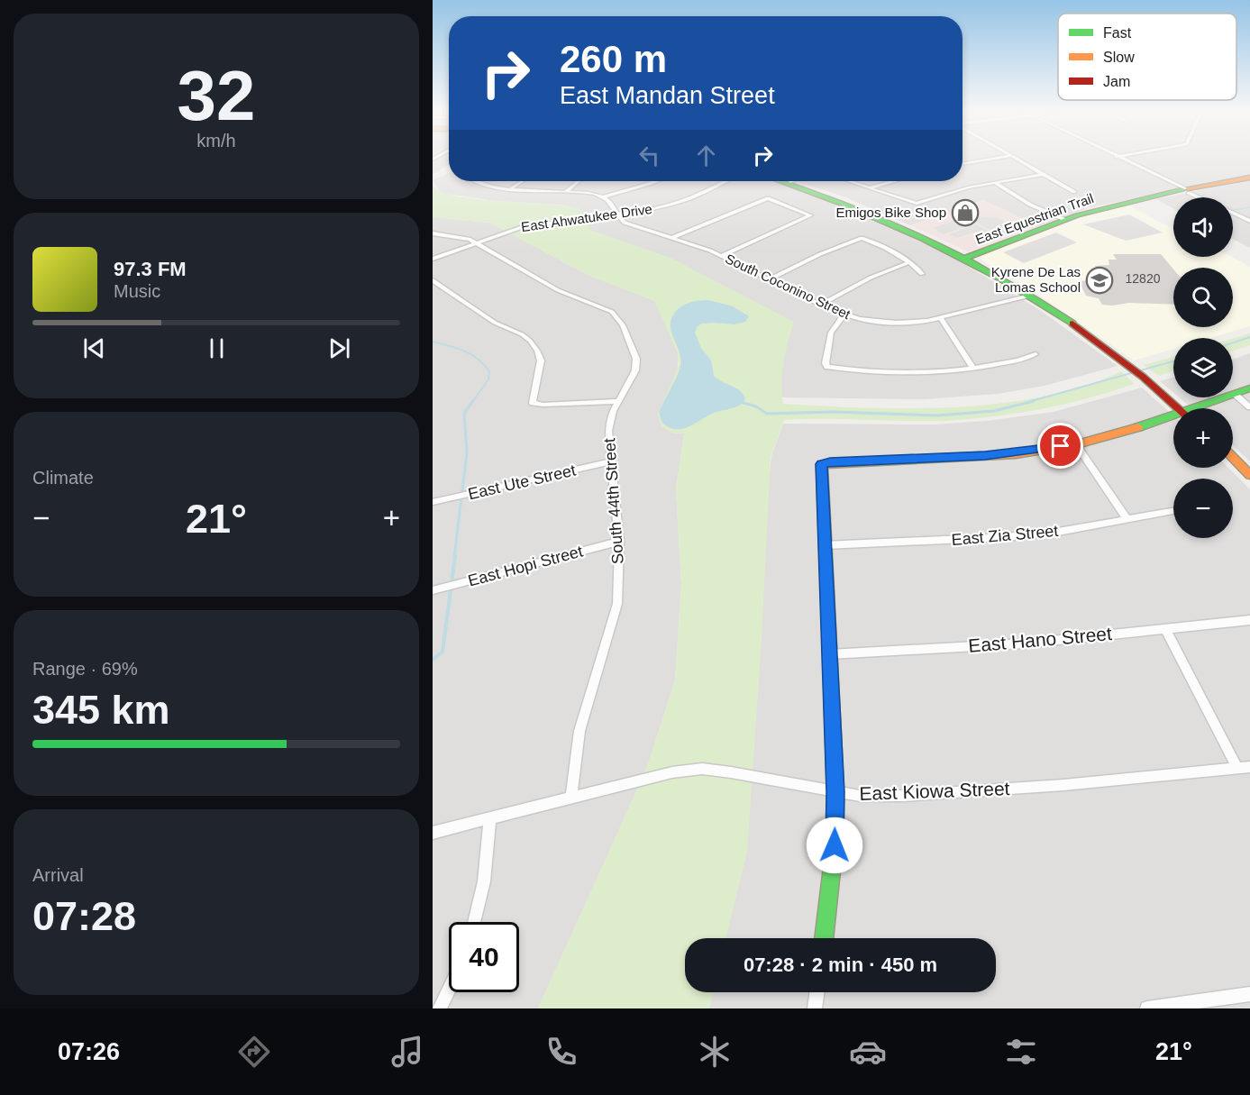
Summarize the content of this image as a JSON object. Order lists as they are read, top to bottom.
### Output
{
  "streets": {
    "street": [
      "East Ahwatukee Drive",
      "East Equestrian Trail",
      "South Coconino Street",
      "East Ute Street",
      "South 44th Street",
      "East Zia Street",
      "East Hopi Street",
      "East Hano Street",
      "East Kiowa Street"
    ]
  },
  "crossings": [
    ["East Ahwatukee Drive", "South Coconino Street"],
    ["East Ahwatukee Drive", "South 44th Street"],
    ["East Ute Street", "South 44th Street"],
    ["South 44th Street", "East Hopi Street"],
    ["South 44th Street", "East Kiowa Street"]
  ],
  "places": {
    "shop": ["Emigos Bike Shop"],
    "school or university": ["Kyrene De Las Lomas School"]
  },
  "house_numbers": ["12820"],
  "legend": ["Fast", "Slow", "Jam"],
  "page": {
    "tile": [
      ["32", "km/h"],
      "Climate",
      ["Range · 69%", "345 km"],
      ["Arrival", "07:28"]
    ],
    "turn": ["260 m", "East Mandan Street"],
    "map_buttons": ["+", "−"],
    "song": ["97.3 FM", "Music"],
    "heat": ["−", "21°", "+"],
    "limit": "40",
    "trip": "07:28 · 2 min · 450 m",
    "tabs": ["07:26", "21°"]
  }
}
